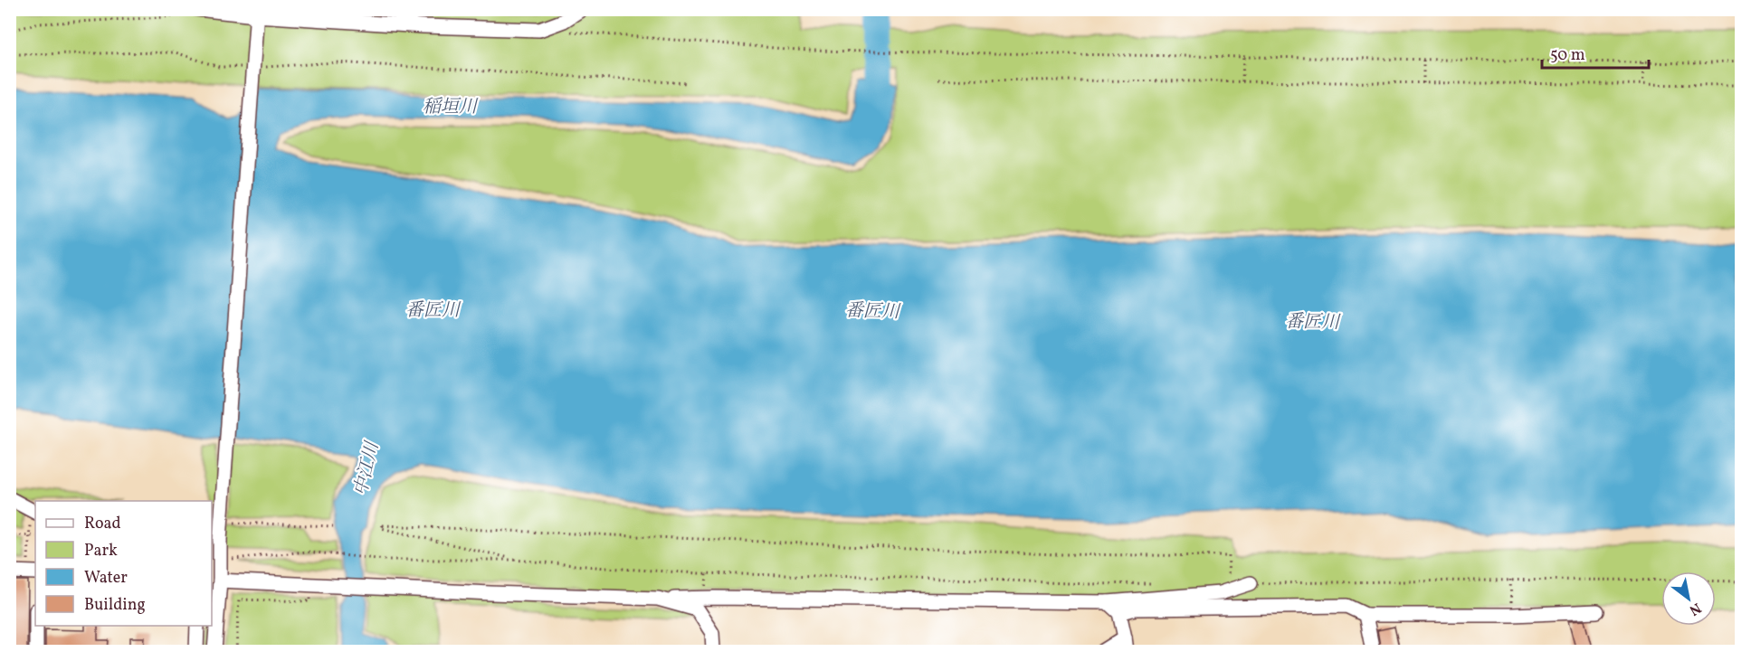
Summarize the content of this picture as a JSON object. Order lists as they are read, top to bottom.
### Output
{
  "water": ["稲垣川", "番匠川", "中江川"],
  "legend": [
    "Road",
    "Park",
    "Water",
    "Building"
  ],
  "scale_bar": "50 m",
  "north": "bottom right"
}
